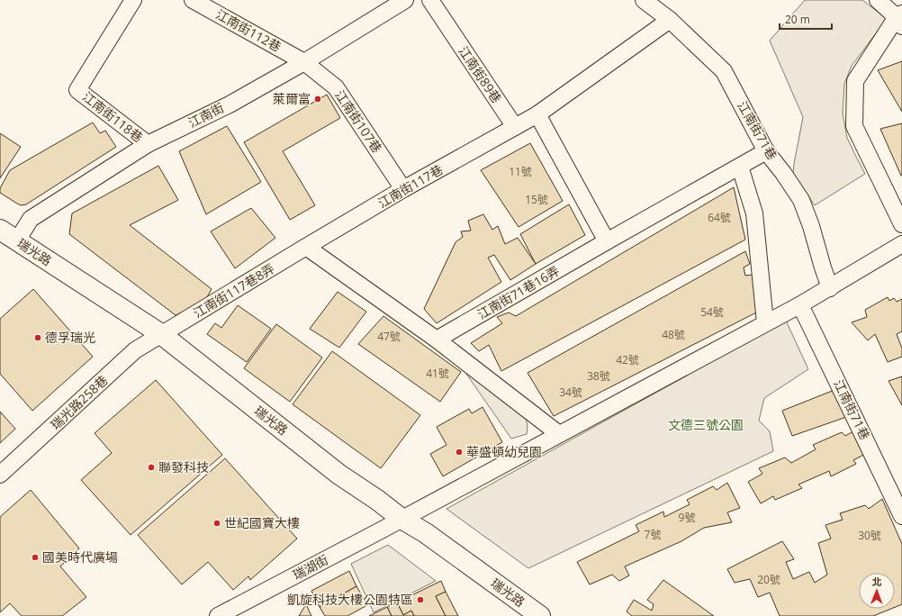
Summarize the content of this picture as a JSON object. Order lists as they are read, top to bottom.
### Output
{
  "streets": {
    "street": [
      "江南街112巷",
      "江南街89巷",
      "江南街",
      "江南街118巷",
      "江南街107巷",
      "江南街71巷",
      "江南街117巷",
      "瑞光路",
      "江南街117巷8弄",
      "江南街71巷16弄",
      "瑞光路258巷",
      "瑞湖街"
    ]
  },
  "crossings": [
    ["江南街112巷", "江南街"],
    ["江南街112巷", "江南街107巷"],
    ["江南街89巷", "江南街117巷"],
    ["江南街", "江南街118巷"],
    ["江南街", "江南街107巷"],
    ["江南街", "瑞光路"],
    ["江南街107巷", "江南街117巷"],
    ["江南街71巷", "江南街71巷16弄"],
    ["江南街117巷", "江南街117巷8弄"],
    ["瑞光路", "江南街117巷8弄"],
    ["瑞光路", "瑞光路258巷"],
    ["瑞光路", "瑞湖街"],
    ["江南街117巷8弄", "瑞光路258巷"]
  ],
  "parks": ["文德三號公園"],
  "places": [
    "萊爾富",
    "德孚瑞光",
    "華盛頓幼兒園",
    "聯發科技",
    "世紀國寶大樓",
    "國美時代廣場",
    "凱旋科技大樓公園特區"
  ],
  "house_numbers": [
    "11號",
    "15號",
    "64號",
    "54號",
    "48號",
    "47號",
    "42號",
    "41號",
    "38號",
    "34號",
    "9號",
    "7號",
    "30號",
    "20號"
  ],
  "scale_bar": "20 m",
  "north": "top"
}
